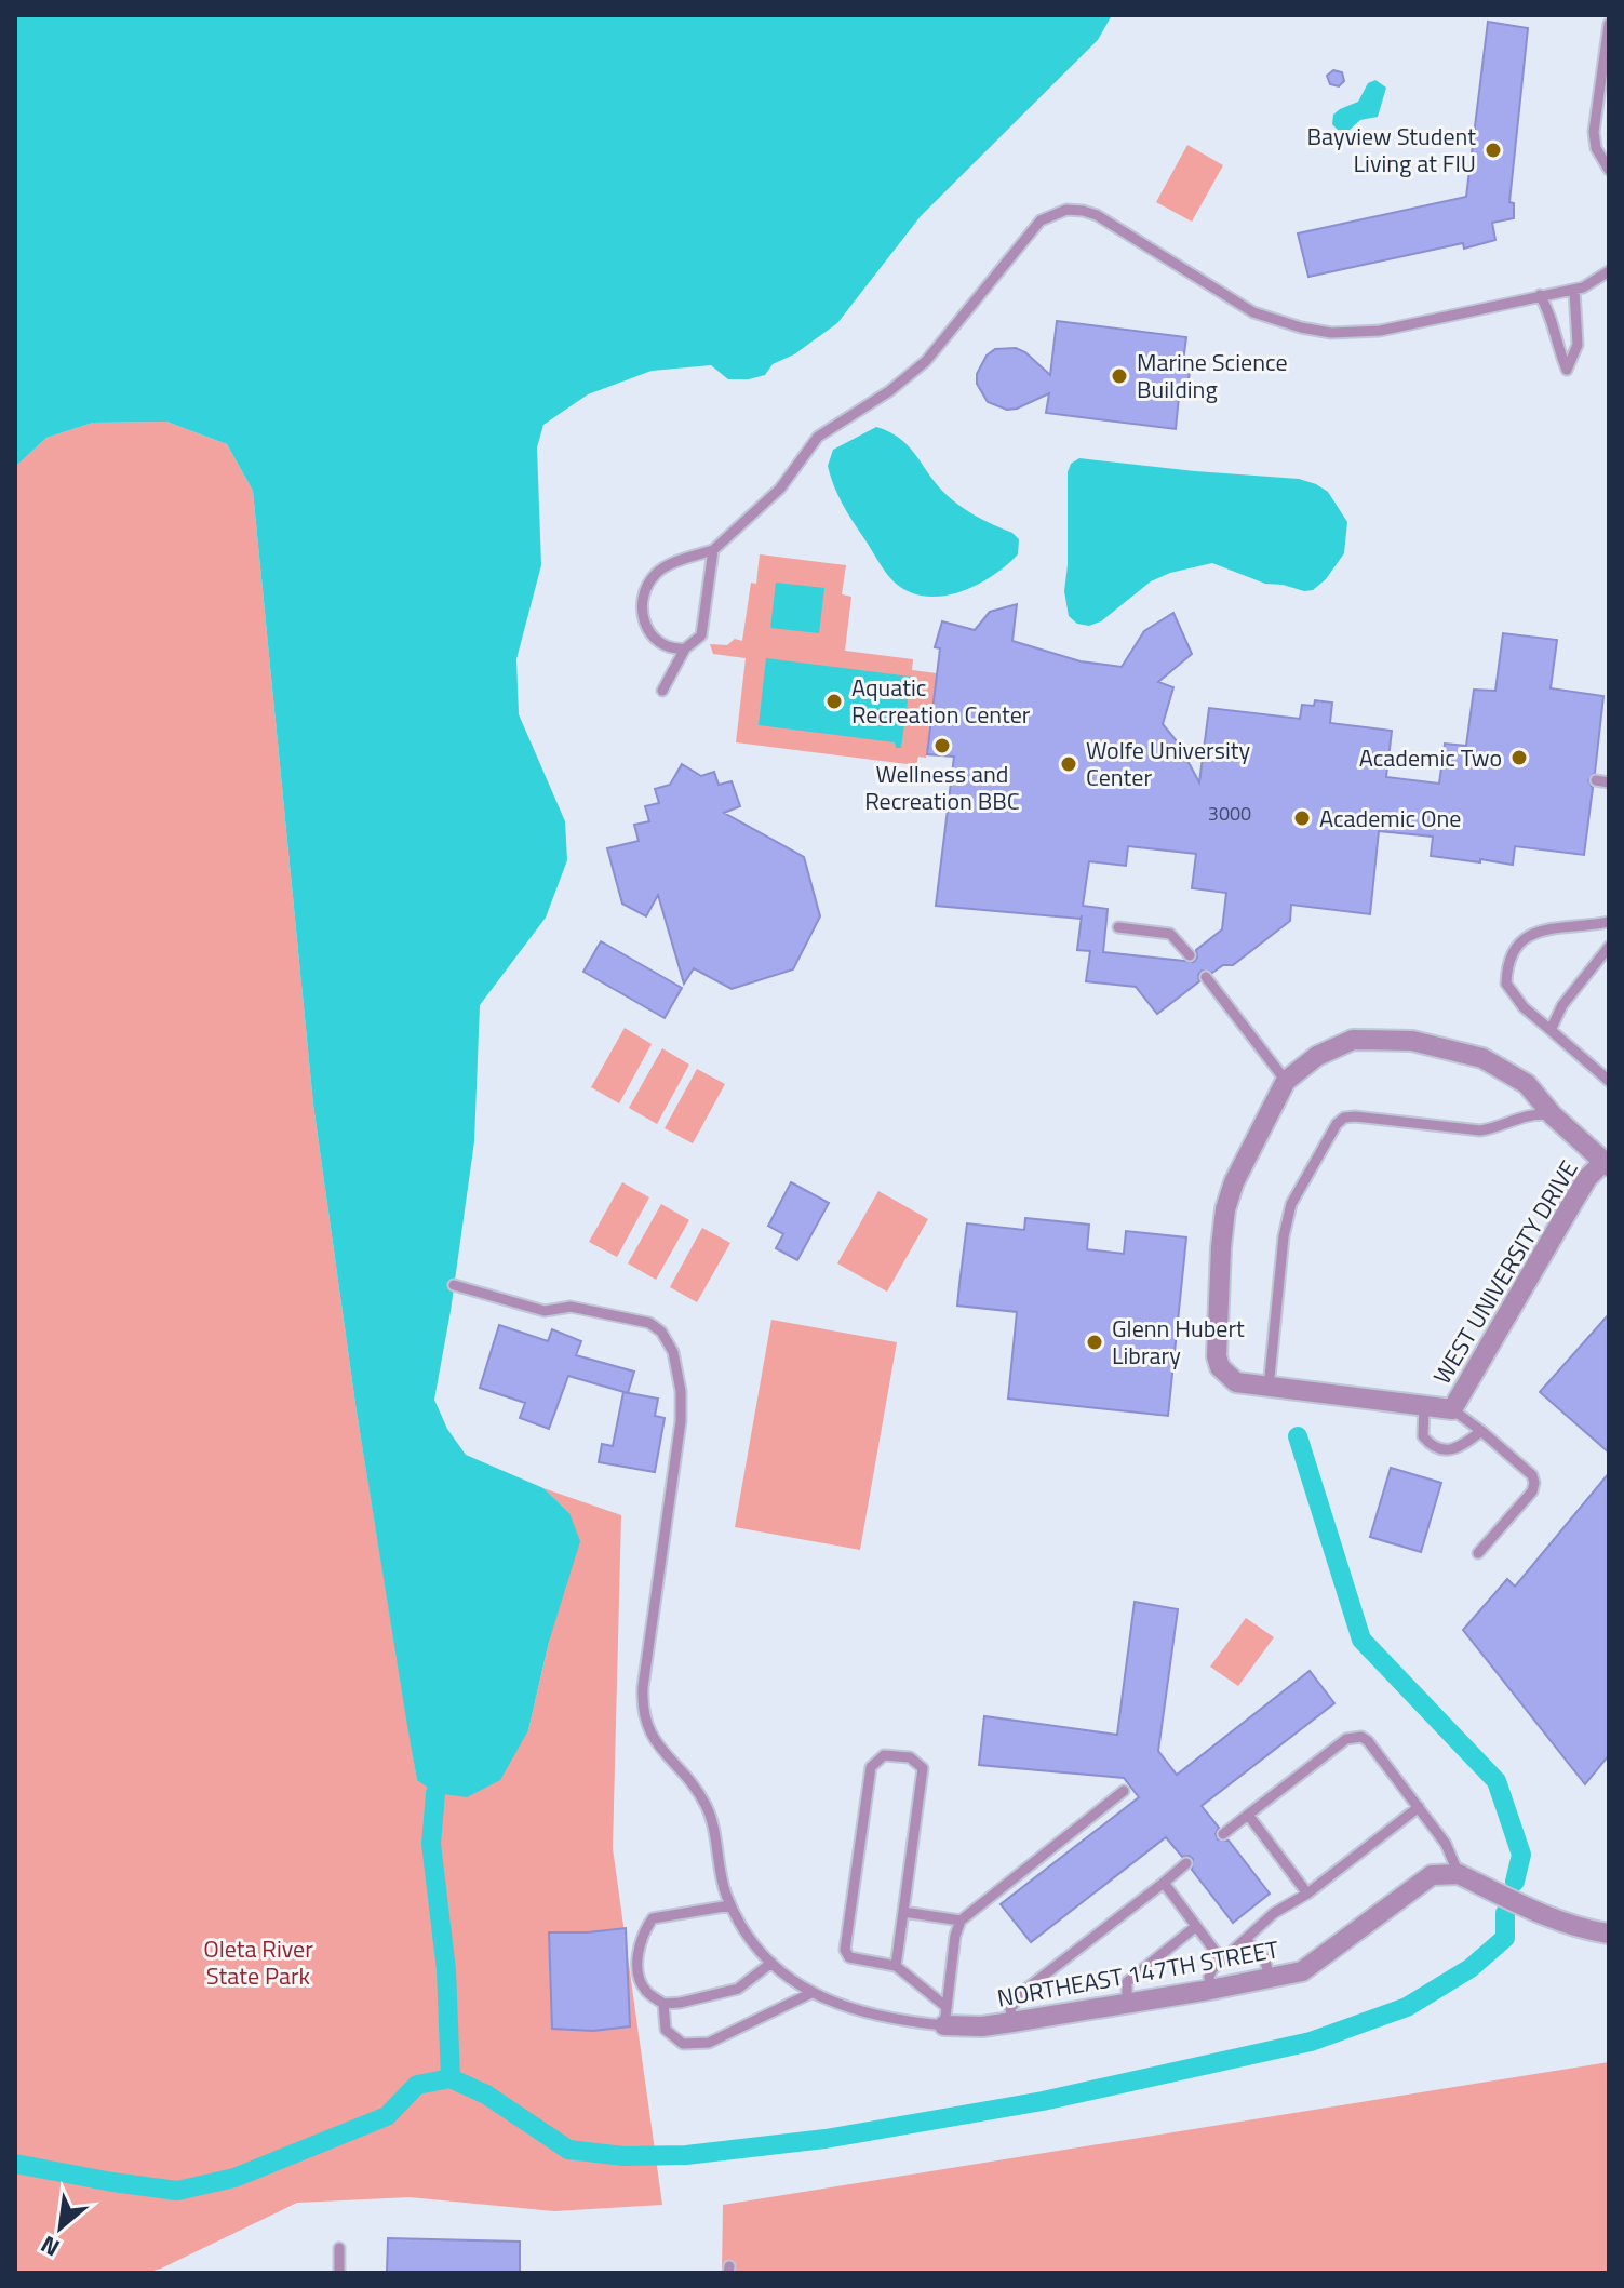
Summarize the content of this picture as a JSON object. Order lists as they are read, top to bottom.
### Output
{
  "streets": {
    "street": ["WEST UNIVERSITY DRIVE", "NORTHEAST 147TH STREET"]
  },
  "parks": ["Oleta River State Park"],
  "places": [
    "Bayview Student Living at FIU",
    "Marine Science Building",
    "Aquatic Recreation Center",
    "Wellness and Recreation BBC",
    "Academic Two",
    "Wolfe University Center",
    "Academic One",
    "Glenn Hubert Library"
  ],
  "house_numbers": ["3000"],
  "north": "bottom left"
}
